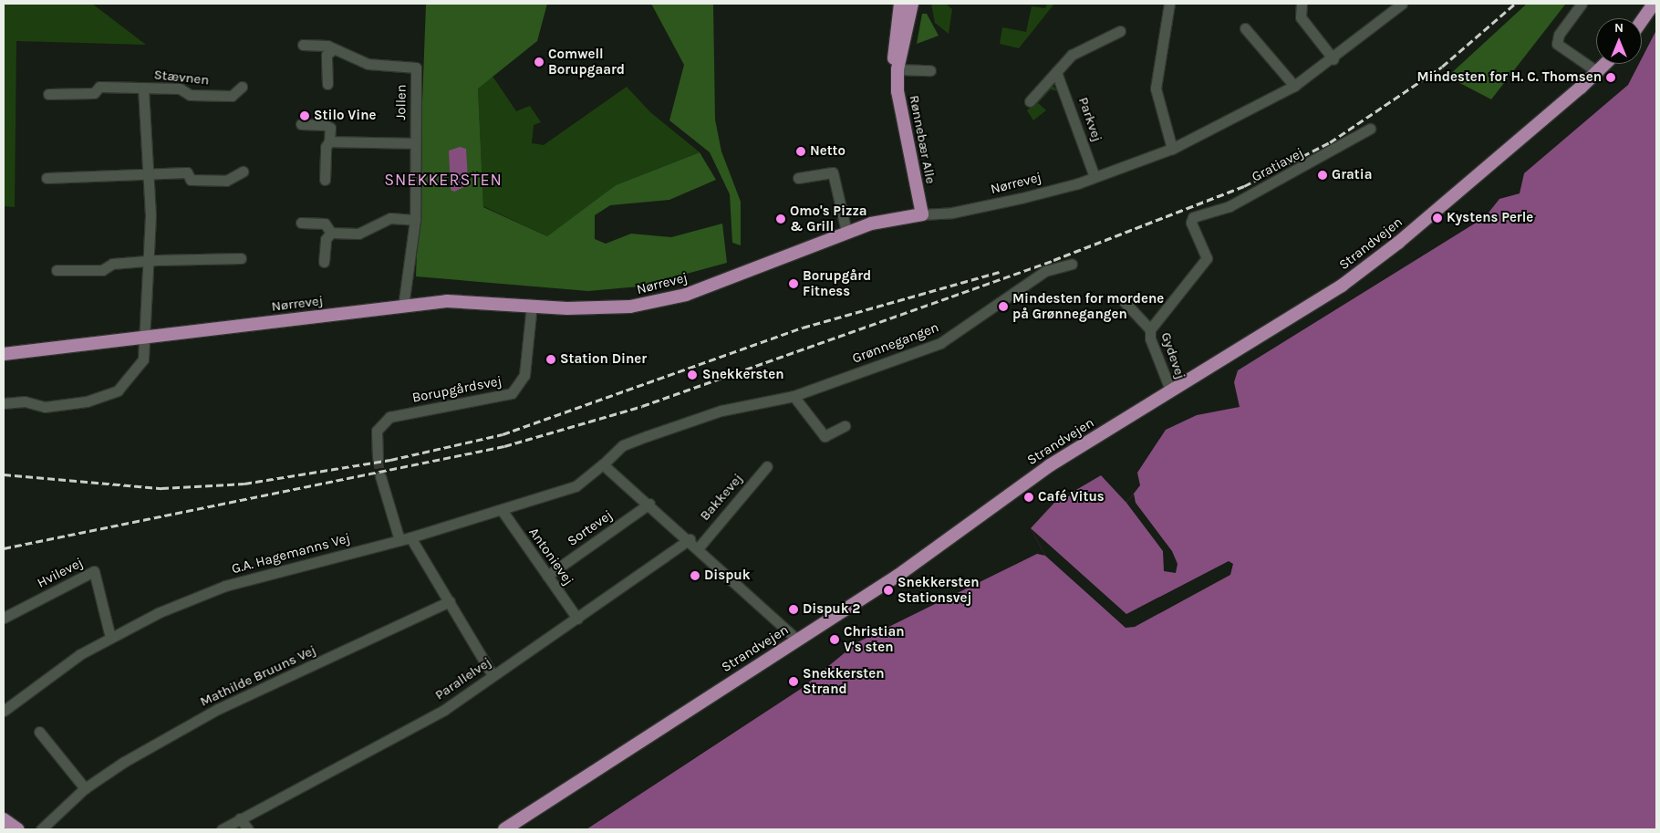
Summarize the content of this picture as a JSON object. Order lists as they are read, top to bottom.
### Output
{
  "streets": {
    "main road": ["Rønnebær Alle", "Nørrevej", "Strandvejen"],
    "street": [
      "Stævnen",
      "Jollen",
      "Parkvej",
      "Gratiavej",
      "Grønnegangen",
      "Gydevej",
      "Borupgårdsvej",
      "Bakkevej",
      "Sortevej",
      "G.A. Hagemanns Vej",
      "Antonievej",
      "Hvilevej",
      "Mathilde Bruuns Vej",
      "Parallelvej"
    ]
  },
  "crossings": [
    ["Stævnen", "Nørrevej"],
    ["Jollen", "Nørrevej"],
    ["Parkvej", "Nørrevej"],
    ["Rønnebær Alle", "Nørrevej"],
    ["Gratiavej", "Gydevej"],
    ["Nørrevej", "Borupgårdsvej"],
    ["Strandvejen", "Gydevej"],
    ["Grønnegangen", "G.A. Hagemanns Vej"],
    ["Sortevej", "Antonievej"],
    ["G.A. Hagemanns Vej", "Antonievej"],
    ["G.A. Hagemanns Vej", "Hvilevej"],
    ["Antonievej", "Parallelvej"]
  ],
  "districts": ["SNEKKERSTEN"],
  "places": [
    "Comwell Borupgaard",
    "Mindesten for H. C. Thomsen",
    "Stilo Vine",
    "Netto",
    "Gratia",
    "Kystens Perle",
    "Omo's Pizza & Grill",
    "Borupgård Fitness",
    "Mindesten for mordene på Grønnegangen",
    "Station Diner",
    "Snekkersten",
    "Café Vitus",
    "Dispuk",
    "Snekkersten Stationsvej",
    "Dispuk 2",
    "Christian V's sten",
    "Snekkersten Strand"
  ],
  "north": "top"
}
